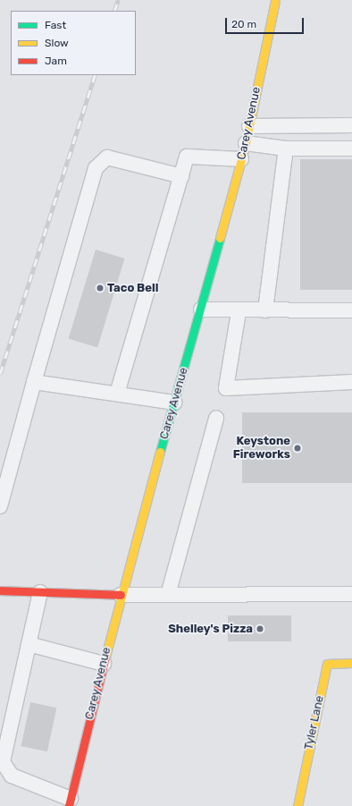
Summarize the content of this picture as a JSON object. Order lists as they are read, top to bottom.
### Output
{
  "streets": {
    "main road": ["Carey Avenue", "Tyler Lane"]
  },
  "places": ["Taco Bell", "Keystone Fireworks", "Shelley's Pizza"],
  "legend": ["Fast", "Slow", "Jam"],
  "scale_bar": "20 m"
}
